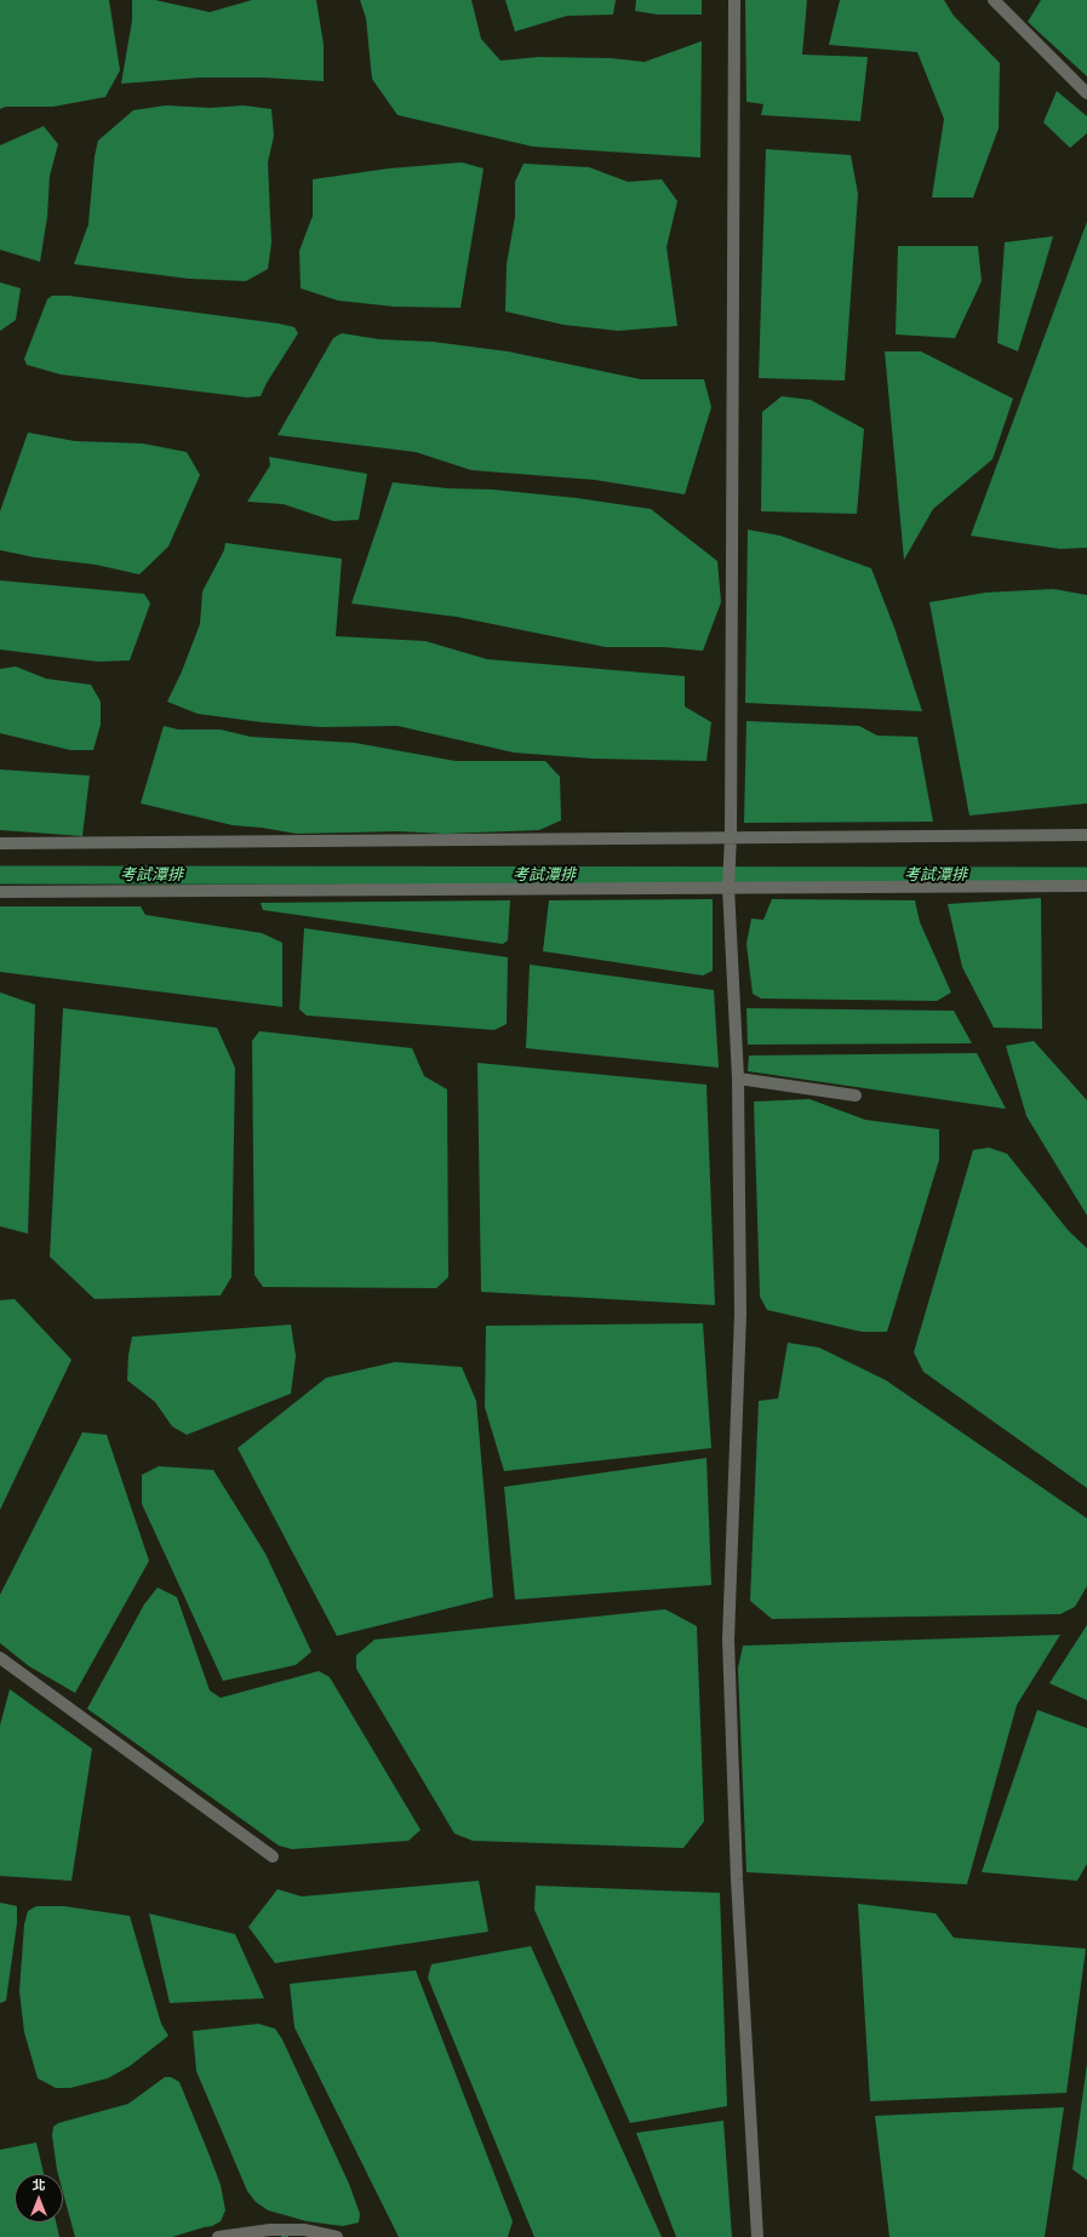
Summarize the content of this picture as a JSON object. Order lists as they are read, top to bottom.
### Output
{
  "water": ["考試潭排"],
  "north": "top"
}
